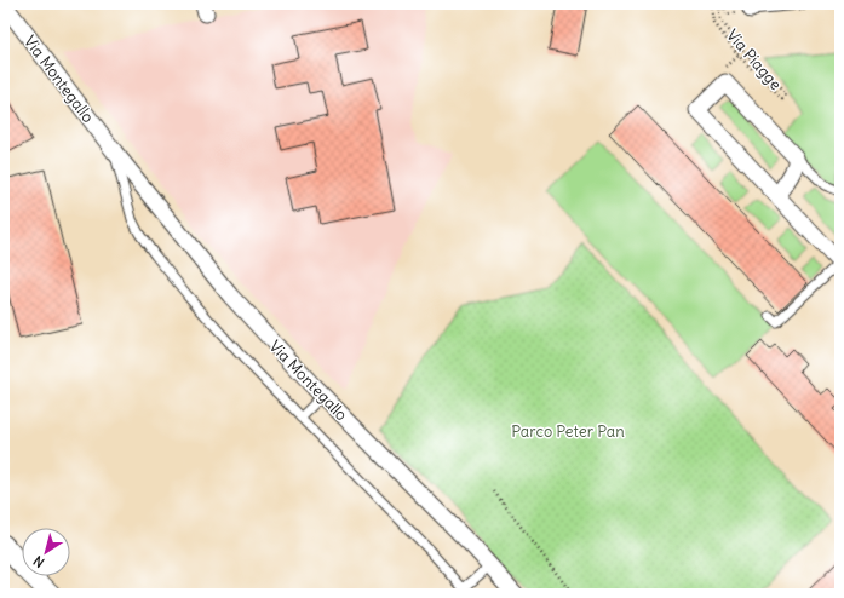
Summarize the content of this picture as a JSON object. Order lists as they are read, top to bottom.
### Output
{
  "streets": {
    "street": ["Via Montegallo"],
    "path": ["Via Piagge"]
  },
  "parks": ["Parco Peter Pan"],
  "north": "bottom left"
}
